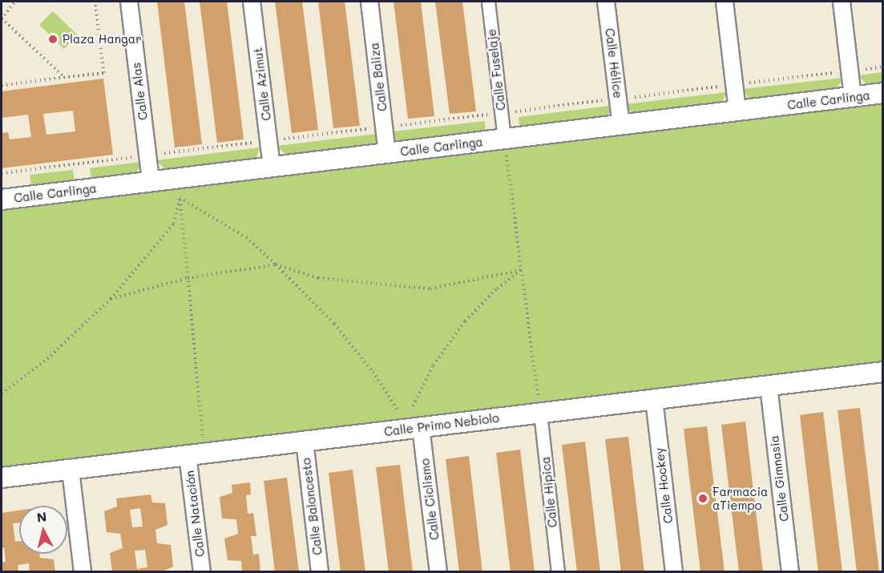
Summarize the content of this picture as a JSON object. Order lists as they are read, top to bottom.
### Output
{
  "streets": {
    "street": [
      "Calle Hélice",
      "Calle Fuselaje",
      "Calle Baliza",
      "Calle Azimut",
      "Calle Alas",
      "Calle Carlinga",
      "Calle Primo Nebiolo",
      "Calle Gimnasia",
      "Calle Hockey",
      "Calle Hípica",
      "Calle Ciclismo",
      "Calle Baloncesto",
      "Calle Natación"
    ]
  },
  "crossings": [
    ["Calle Hélice", "Calle Carlinga"],
    ["Calle Fuselaje", "Calle Carlinga"],
    ["Calle Baliza", "Calle Carlinga"],
    ["Calle Azimut", "Calle Carlinga"],
    ["Calle Alas", "Calle Carlinga"],
    ["Calle Primo Nebiolo", "Calle Gimnasia"],
    ["Calle Primo Nebiolo", "Calle Hockey"],
    ["Calle Primo Nebiolo", "Calle Hípica"],
    ["Calle Primo Nebiolo", "Calle Ciclismo"],
    ["Calle Primo Nebiolo", "Calle Baloncesto"],
    ["Calle Primo Nebiolo", "Calle Natación"]
  ],
  "places": ["Plaza Hangar", "Farmacia aTiempo"],
  "north": "top"
}
